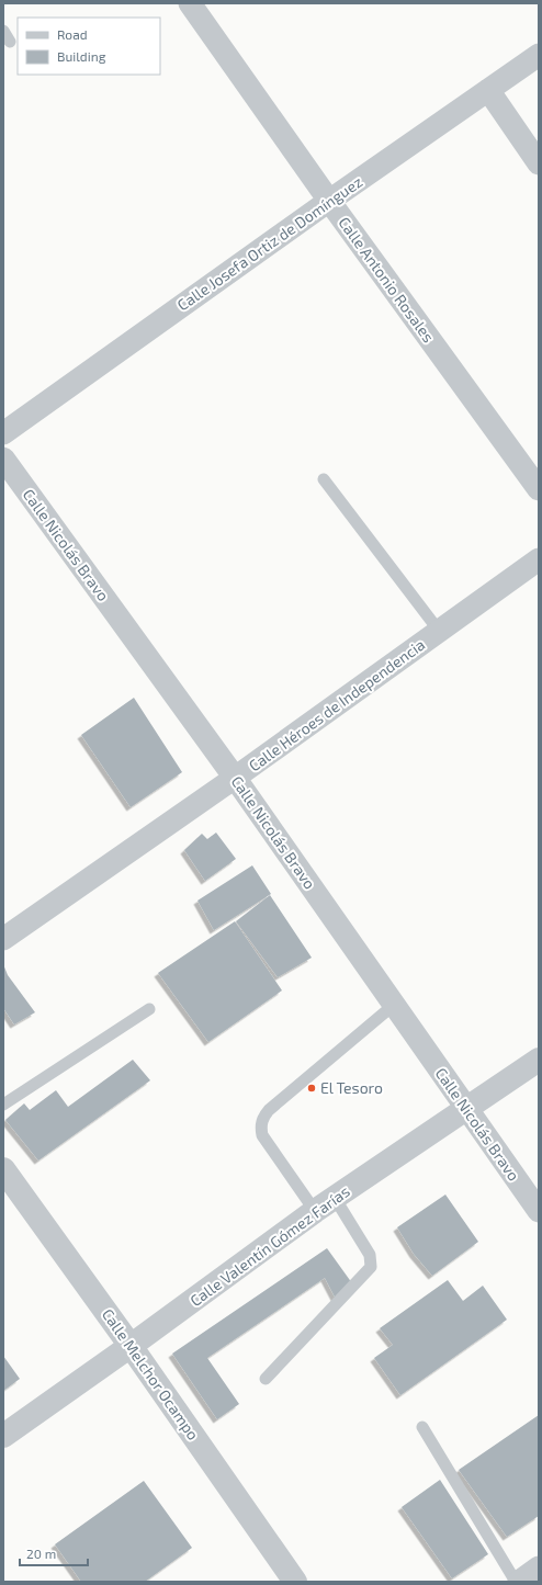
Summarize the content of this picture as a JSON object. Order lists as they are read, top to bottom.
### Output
{
  "streets": {
    "street": [
      "Calle Josefa Ortiz de Domínguez",
      "Calle Antonio Rosales",
      "Calle Nicolás Bravo",
      "Calle Héroes de Independencia",
      "Calle Valentín Gómez Farías",
      "Calle Melchor Ocampo"
    ]
  },
  "crossings": [
    ["Calle Josefa Ortiz de Domínguez", "Calle Antonio Rosales"],
    ["Calle Nicolás Bravo", "Calle Héroes de Independencia"],
    ["Calle Nicolás Bravo", "Calle Valentín Gómez Farías"],
    ["Calle Valentín Gómez Farías", "Calle Melchor Ocampo"]
  ],
  "places": ["El Tesoro"],
  "legend": ["Road", "Building"],
  "scale_bar": "20 m"
}
